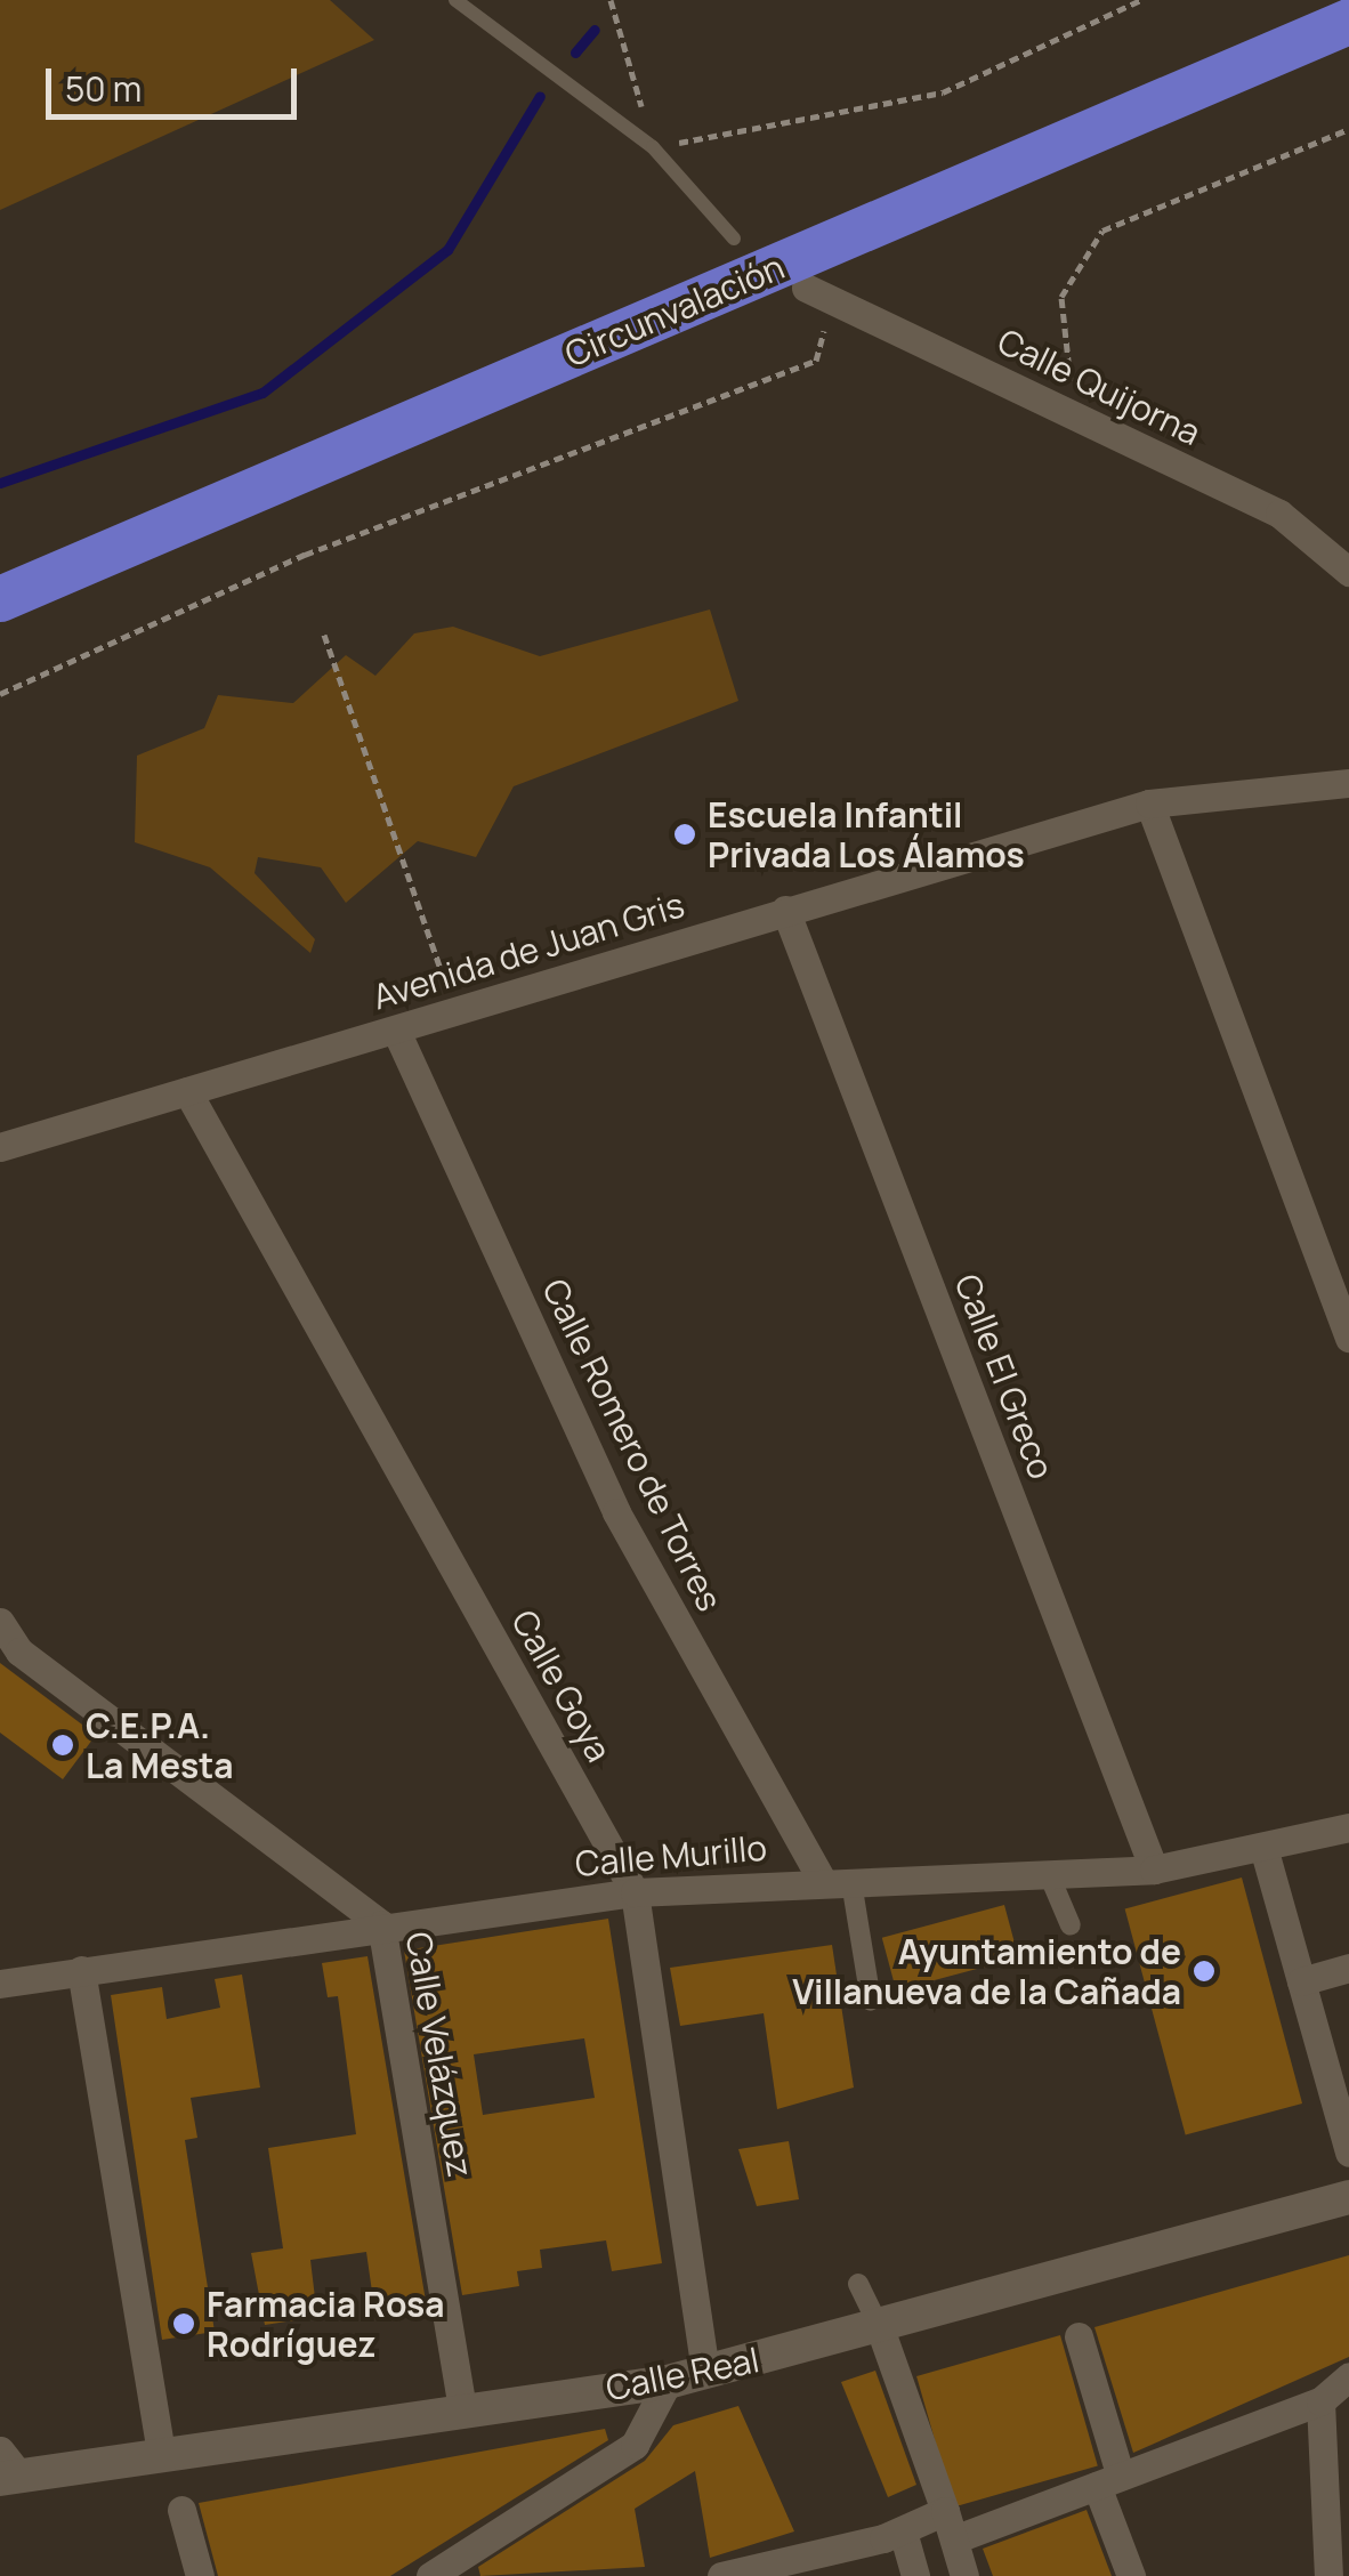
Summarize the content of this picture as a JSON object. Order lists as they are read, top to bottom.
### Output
{
  "streets": {
    "highway": ["Circunvalación"],
    "street": [
      "Calle Quijorna",
      "Avenida de Juan Gris",
      "Calle El Greco",
      "Calle Romero de Torres",
      "Calle Goya",
      "Calle Murillo",
      "Calle Velázquez",
      "Calle Real"
    ]
  },
  "crossings": [
    ["Avenida de Juan Gris", "Calle El Greco"],
    ["Avenida de Juan Gris", "Calle Romero de Torres"],
    ["Avenida de Juan Gris", "Calle Goya"],
    ["Calle El Greco", "Calle Murillo"],
    ["Calle Romero de Torres", "Calle Murillo"],
    ["Calle Goya", "Calle Murillo"],
    ["Calle Goya", "Calle Real"],
    ["Calle Murillo", "Calle Velázquez"],
    ["Calle Velázquez", "Calle Real"]
  ],
  "places": [
    "Escuela Infantil Privada Los Álamos",
    "C.E.P.A. La Mesta",
    "Ayuntamiento de Villanueva de la Cañada",
    "Farmacia Rosa Rodríguez"
  ],
  "scale_bar": "50 m"
}
